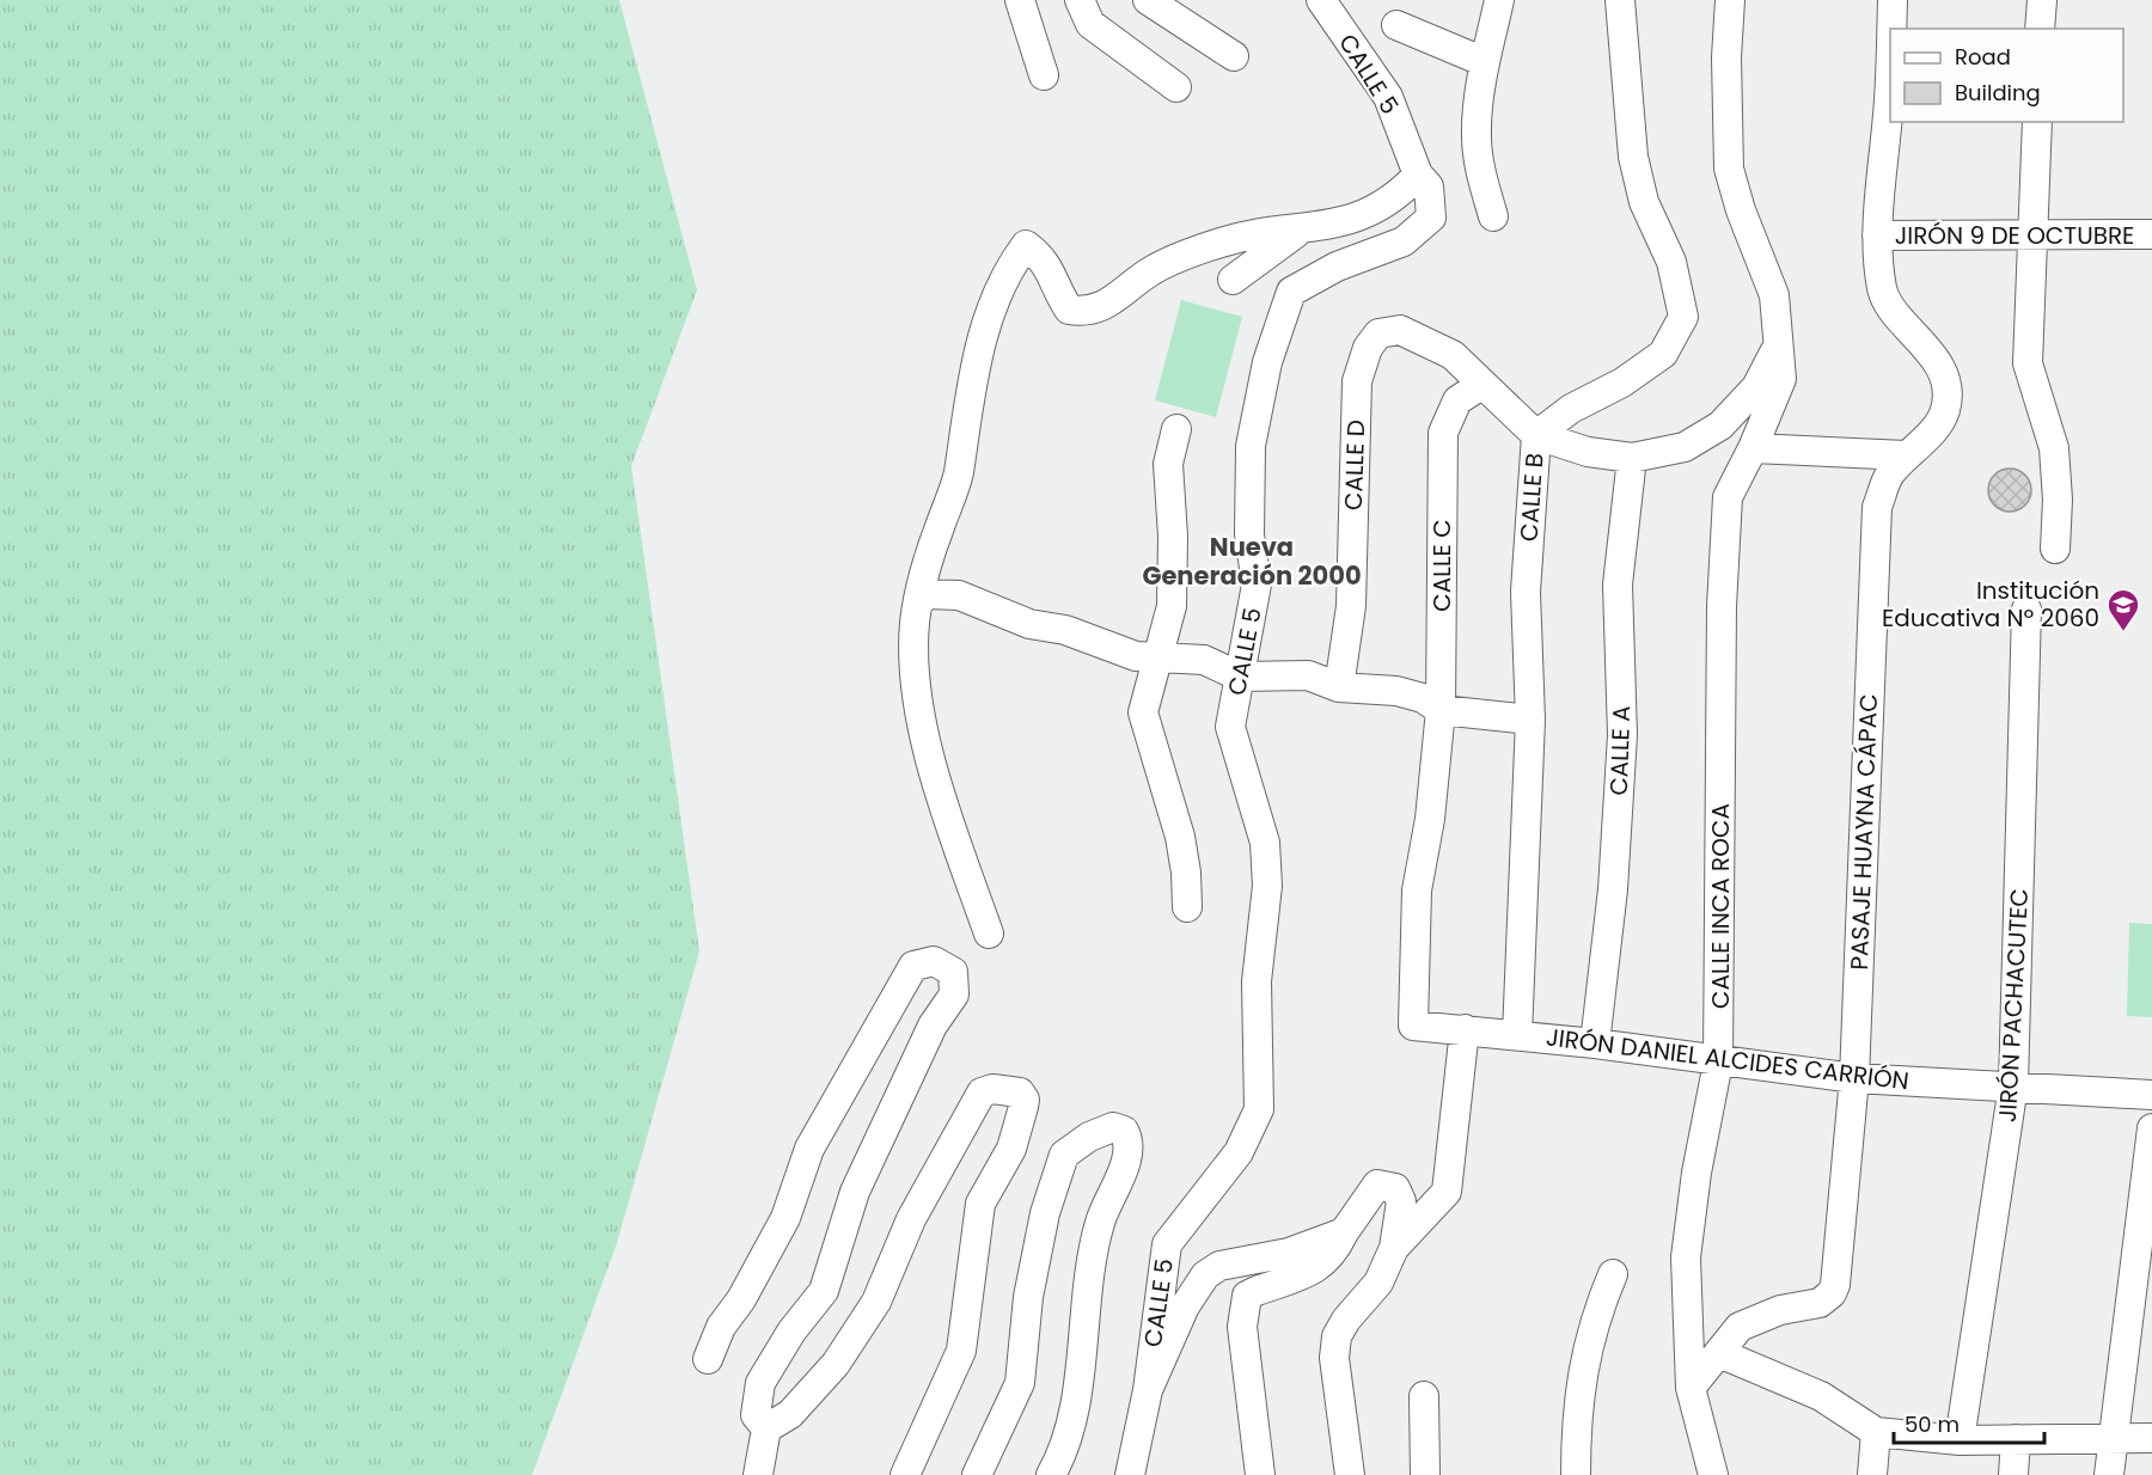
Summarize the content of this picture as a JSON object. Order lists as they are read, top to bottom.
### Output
{
  "streets": {
    "street": [
      "CALLE 5",
      "JIRÓN 9 DE OCTUBRE",
      "CALLE D",
      "CALLE B",
      "CALLE C",
      "CALLE A",
      "PASAJE HUAYNA CÁPAC",
      "CALLE INCA ROCA",
      "JIRÓN PACHACUTEC",
      "JIRÓN DANIEL ALCIDES CARRIÓN"
    ]
  },
  "crossings": [
    ["JIRÓN 9 DE OCTUBRE", "PASAJE HUAYNA CÁPAC"],
    ["CALLE D", "CALLE C"],
    ["CALLE B", "JIRÓN DANIEL ALCIDES CARRIÓN"],
    ["CALLE C", "JIRÓN DANIEL ALCIDES CARRIÓN"],
    ["CALLE A", "JIRÓN DANIEL ALCIDES CARRIÓN"],
    ["PASAJE HUAYNA CÁPAC", "CALLE INCA ROCA"],
    ["PASAJE HUAYNA CÁPAC", "JIRÓN DANIEL ALCIDES CARRIÓN"],
    ["CALLE INCA ROCA", "JIRÓN DANIEL ALCIDES CARRIÓN"],
    ["JIRÓN PACHACUTEC", "JIRÓN DANIEL ALCIDES CARRIÓN"]
  ],
  "districts": ["Nueva Generación 2000"],
  "places": {
    "school or university": ["Institución Educativa Nº 2060"]
  },
  "legend": ["Road", "Building"],
  "scale_bar": "50 m"
}
